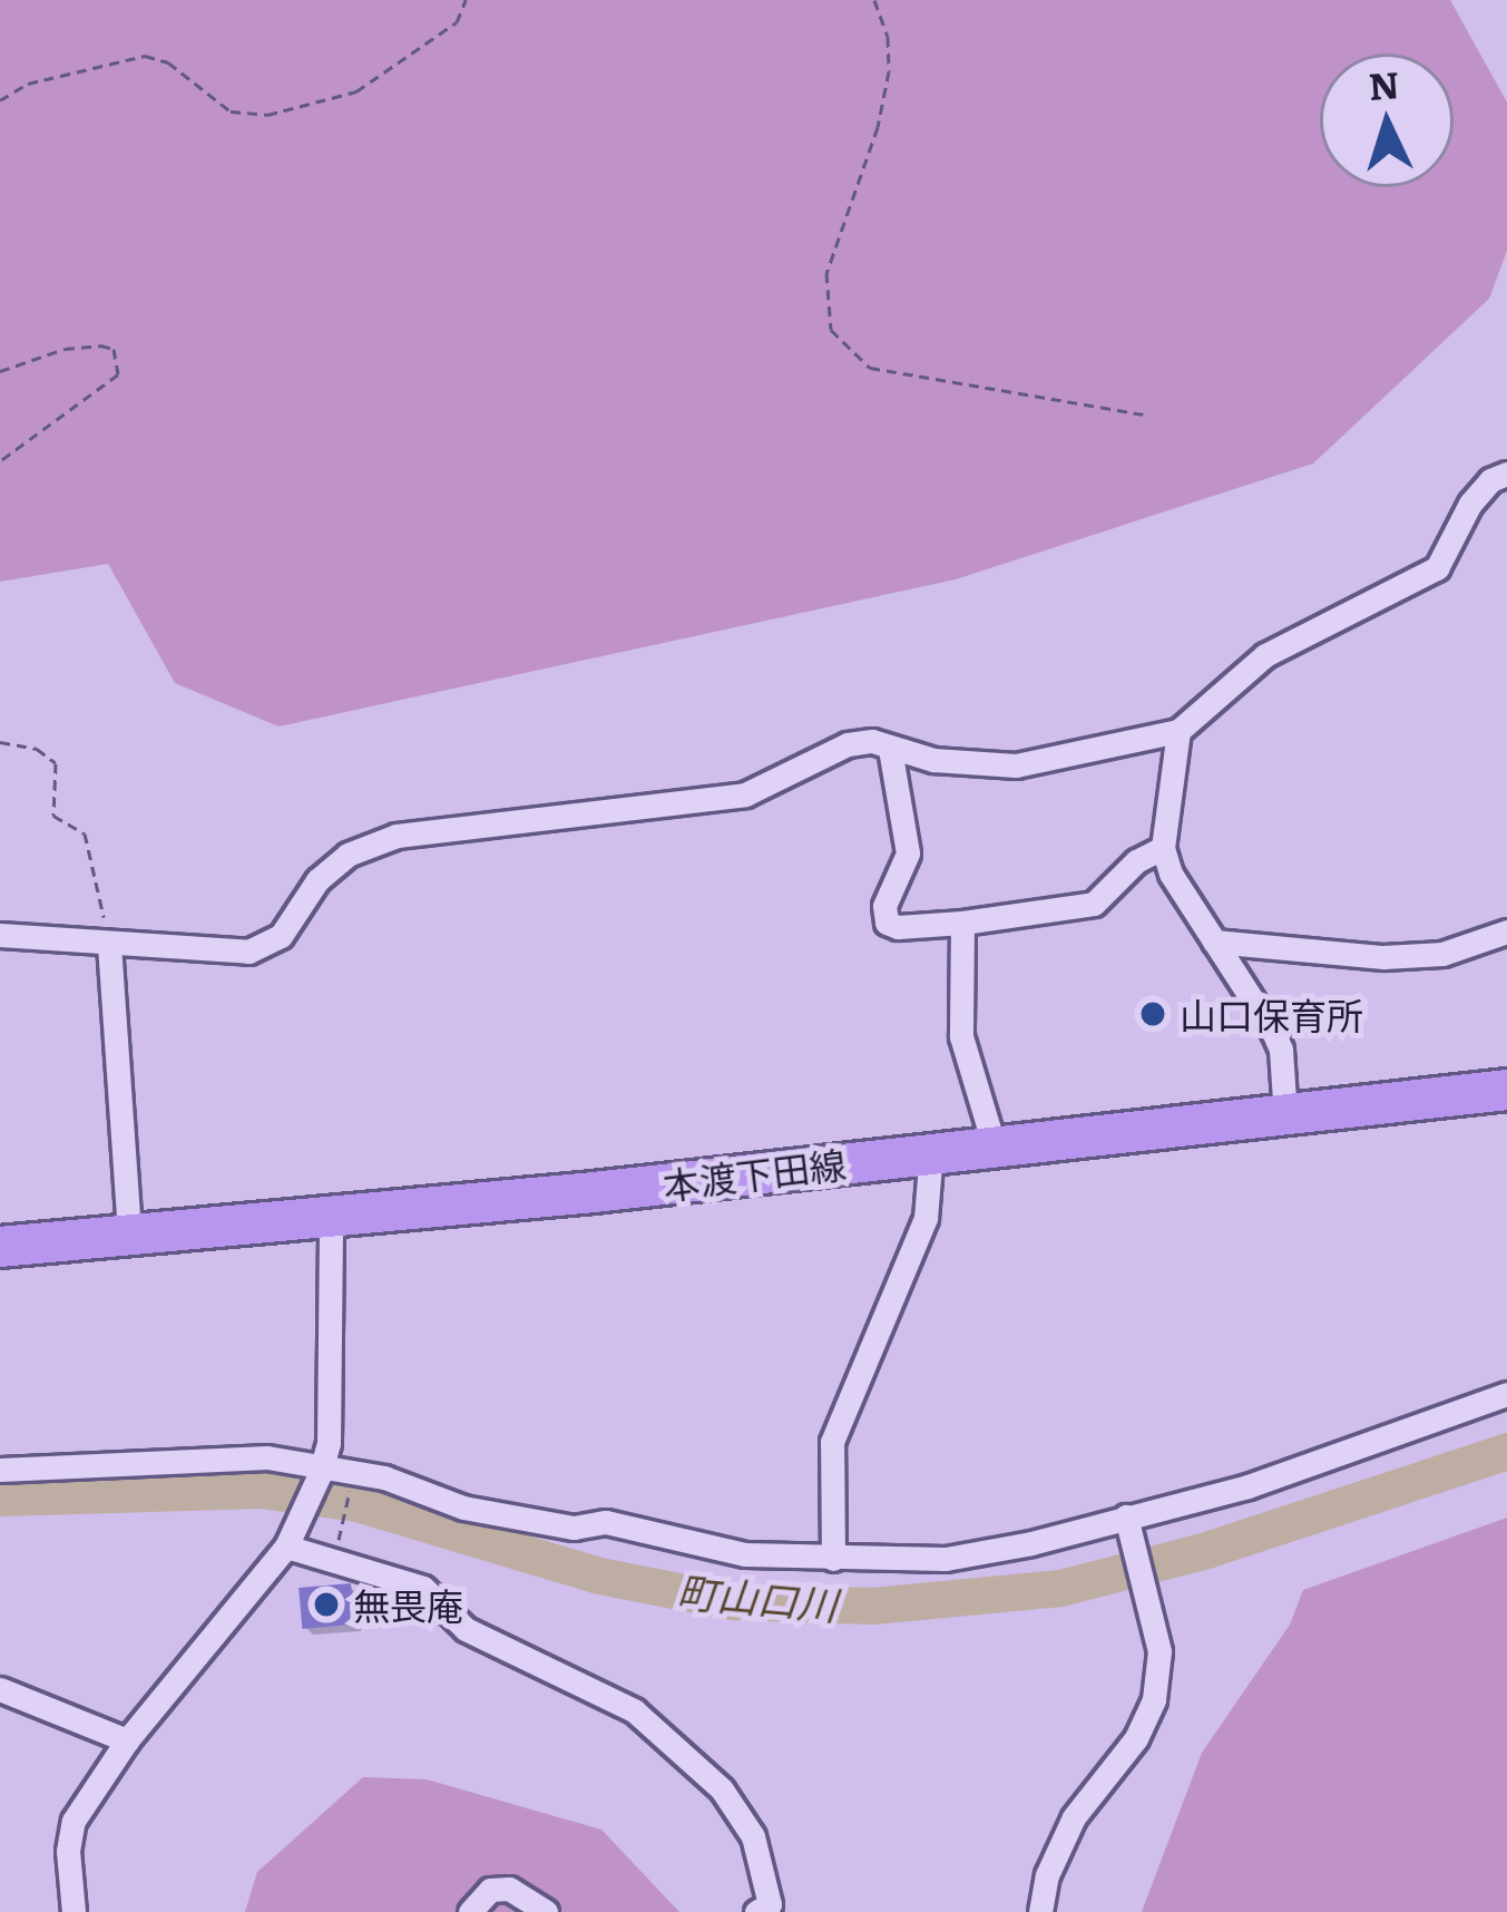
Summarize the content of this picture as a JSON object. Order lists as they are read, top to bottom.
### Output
{
  "streets": {
    "main road": ["本渡下田線"]
  },
  "water": ["町山口川"],
  "places": ["山口保育所", "無畏庵"],
  "north": "top"
}
